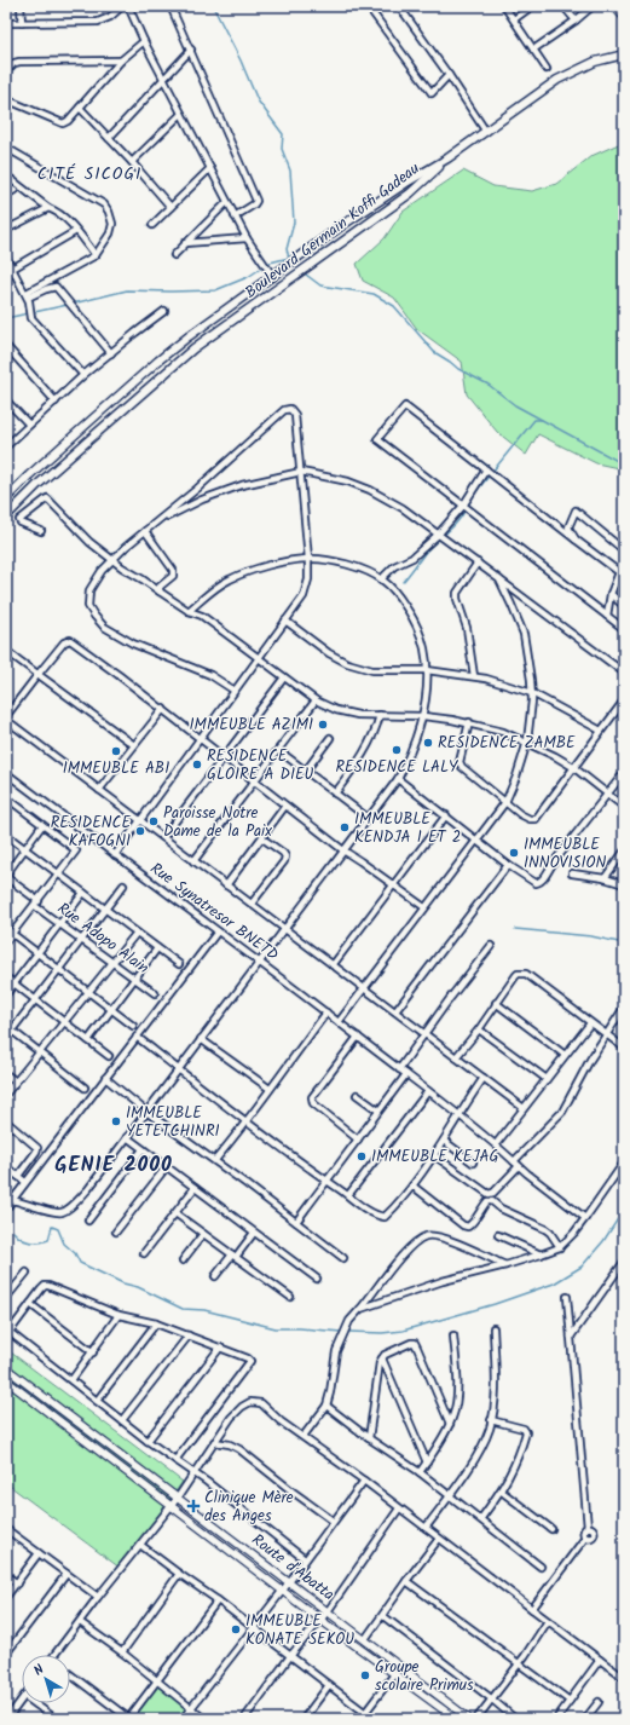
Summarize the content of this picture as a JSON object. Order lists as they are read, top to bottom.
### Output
{
  "streets": {
    "main road": ["Boulevard Germain Koffi Gadeau"],
    "street": ["Rue Synatresor BNETD", "Rue Adopo Alain", "Route d'Abatta"]
  },
  "districts": ["CITÉ SICOGI", "GENIE 2000"],
  "places": {
    "other": [
      "IMMEUBLE AZIMI",
      "RESIDENCE ZAMBE",
      "RESIDENCE LALY",
      "IMMEUBLE ABI",
      "RESIDENCE GLOIRE A DIEU",
      "Paroisse Notre Dame de la Paix",
      "IMMEUBLE KENDJA 1 ET 2",
      "RESIDENCE KAFOGNI",
      "IMMEUBLE INNOVISION",
      "IMMEUBLE YETETCHINRI",
      "IMMEUBLE KEJAG",
      "IMMEUBLE KONATE SEKOU",
      "Groupe scolaire Primus"
    ],
    "health": ["Clinique Mère des Anges"]
  },
  "north": "top left"
}
